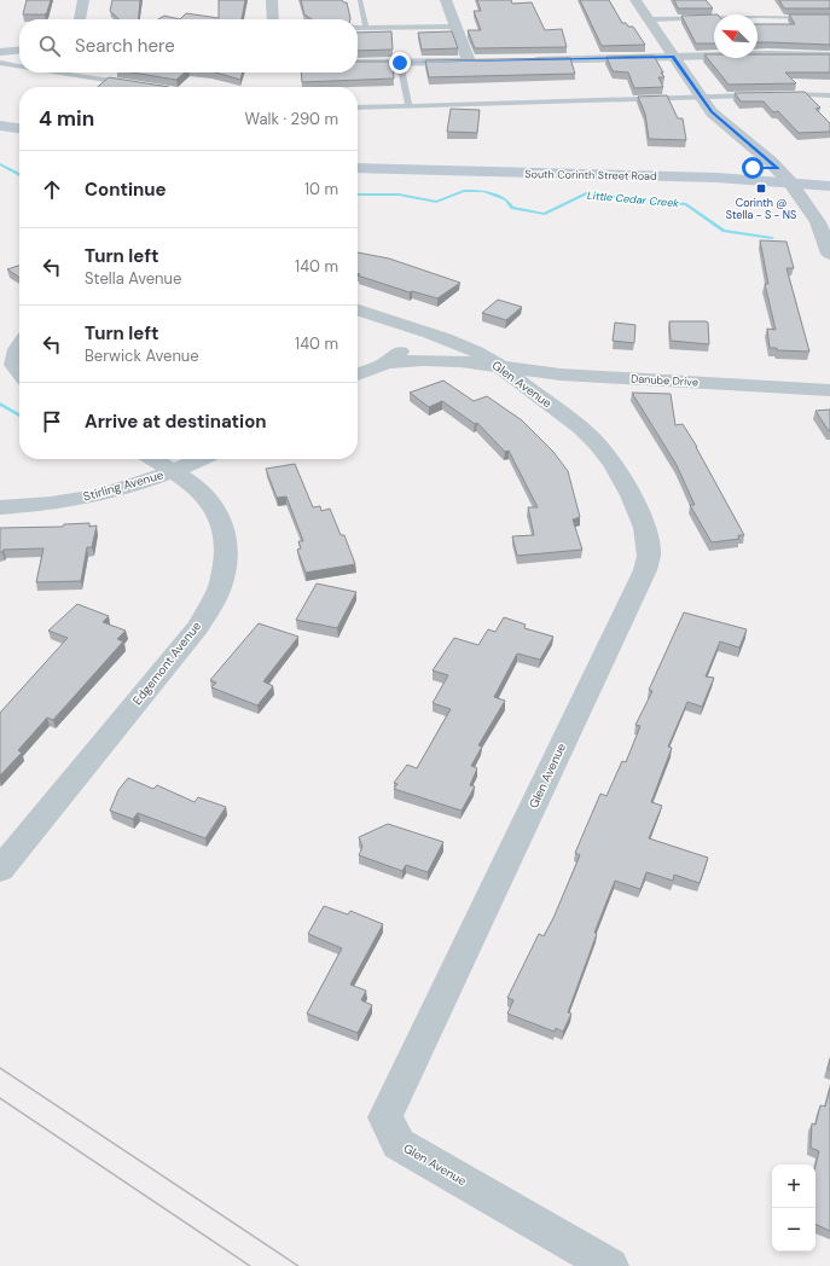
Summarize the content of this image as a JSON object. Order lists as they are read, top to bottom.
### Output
{
  "streets": {
    "main road": ["South Corinth Street Road"],
    "street": [
      "Danube Drive",
      "Glen Avenue",
      "Stirling Avenue",
      "Edgemont Avenue"
    ]
  },
  "crossings": [
    ["Danube Drive", "Glen Avenue"],
    ["Stirling Avenue", "Edgemont Avenue"]
  ],
  "water": ["Little Cedar Creek"],
  "places": {
    "transit": ["Corinth @ Stella - S - NS"]
  },
  "north": "top left",
  "page": {
    "search": "Search here",
    "heading": ["4 min", "Walk · 290 m"],
    "list": [
      ["Continue", "10 m"],
      ["Turn left", "Stella Avenue", "140 m"],
      ["Turn left", "Berwick Avenue", "140 m"],
      "Arrive at destination"
    ],
    "map_buttons": ["+", "−"]
  }
}
